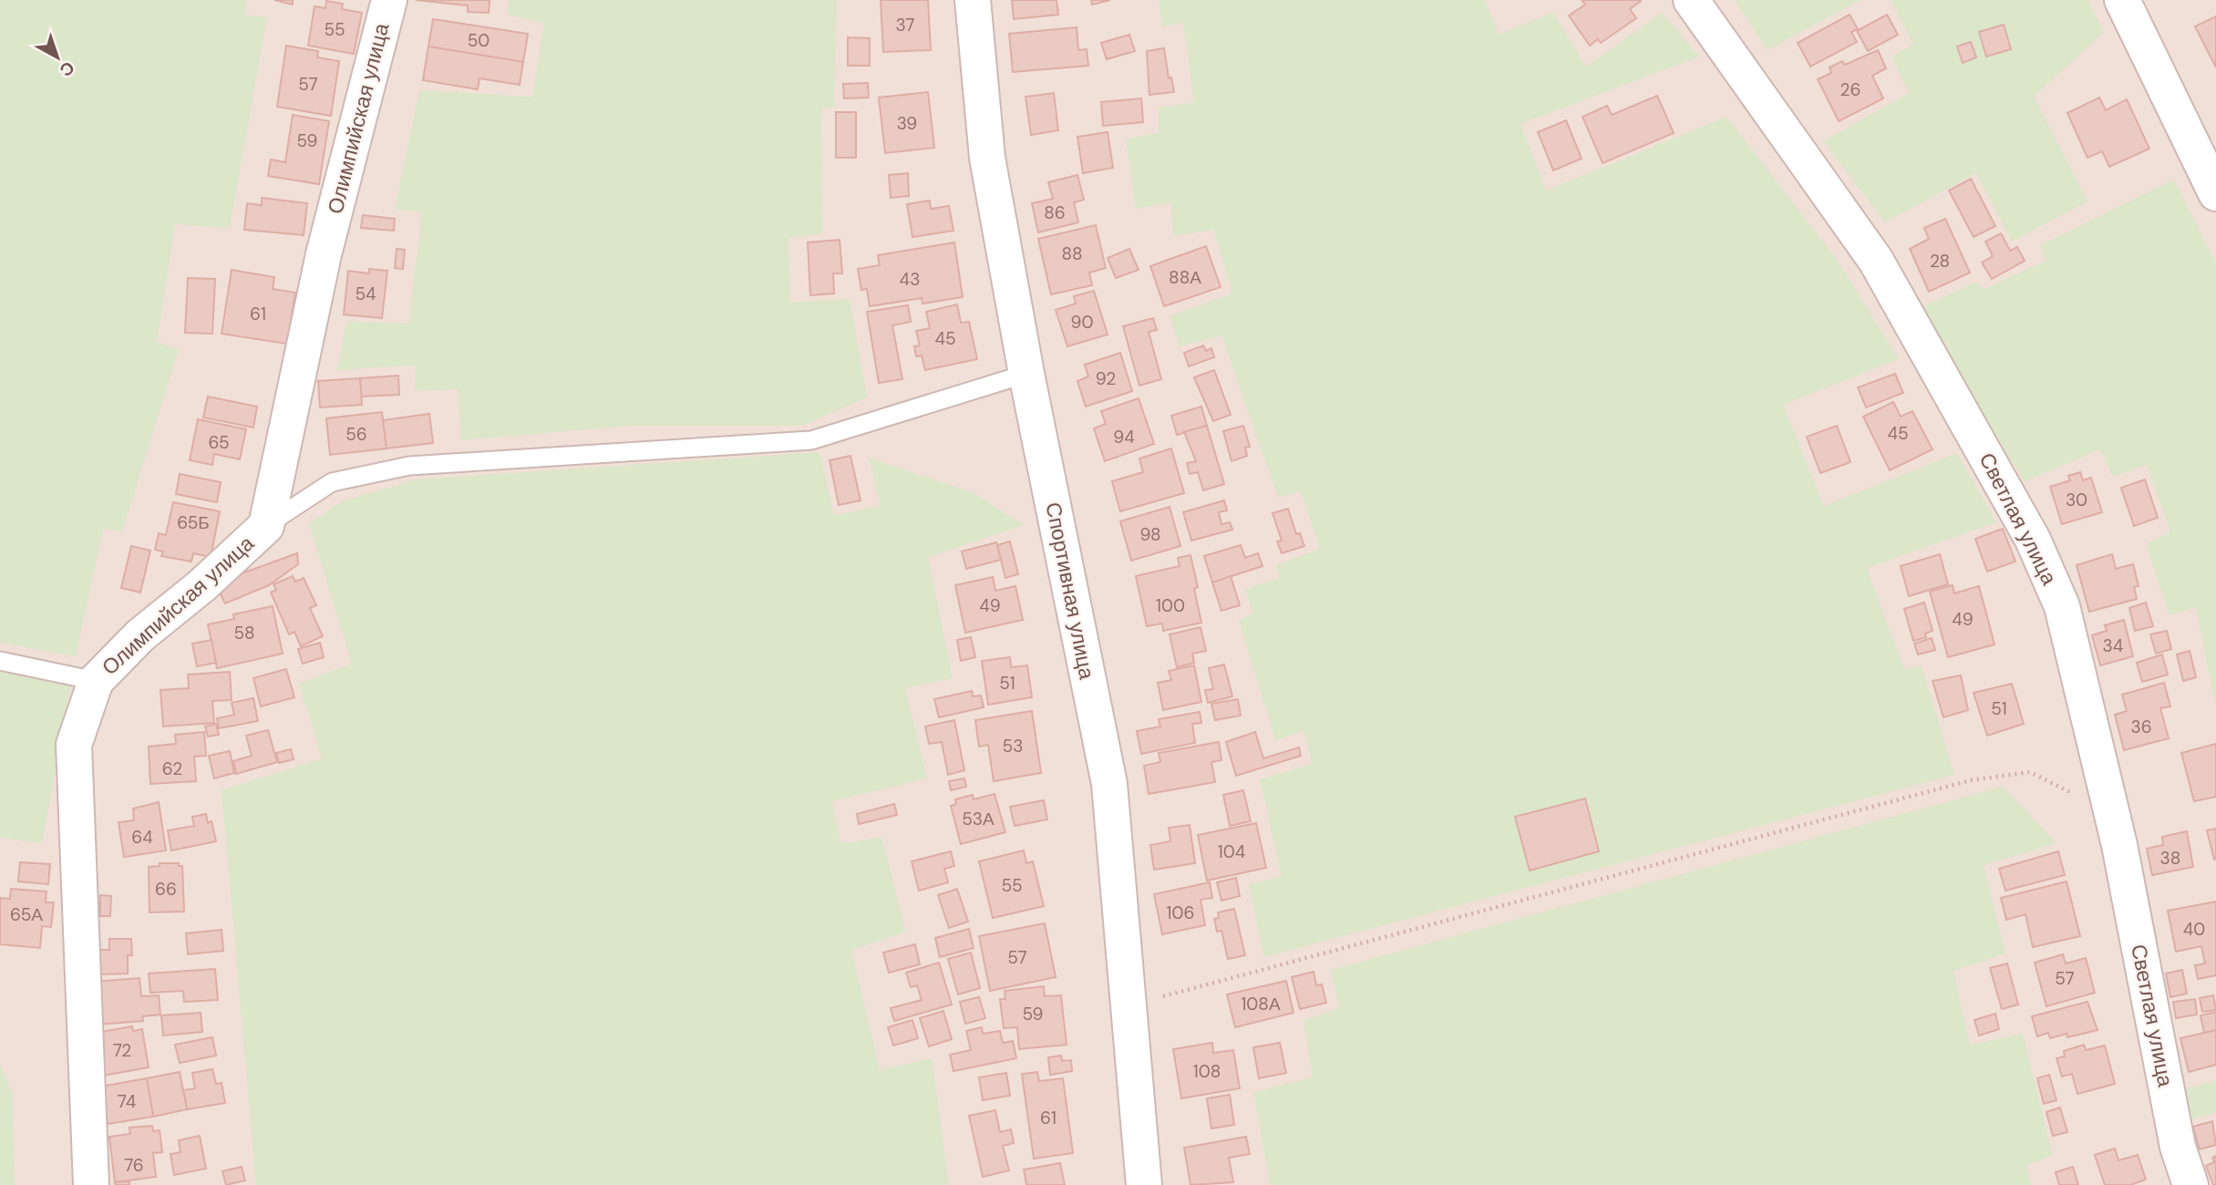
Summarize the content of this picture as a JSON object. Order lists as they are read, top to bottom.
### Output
{
  "streets": {
    "street": ["Олимпийская улица", "Светлая улица", "Спортивная улица"]
  },
  "house_numbers": [
    "37",
    "55",
    "50",
    "57",
    "26",
    "39",
    "59",
    "86",
    "88",
    "28",
    "88А",
    "43",
    "54",
    "61",
    "90",
    "45",
    "92",
    "45",
    "56",
    "94",
    "65",
    "30",
    "65Б",
    "98",
    "49",
    "100",
    "49",
    "58",
    "34",
    "51",
    "51",
    "36",
    "53",
    "62",
    "53А",
    "64",
    "104",
    "38",
    "55",
    "66",
    "106",
    "65А",
    "40",
    "57",
    "57",
    "108А",
    "59",
    "72",
    "108",
    "74",
    "61",
    "76"
  ],
  "north": "bottom right"
}
